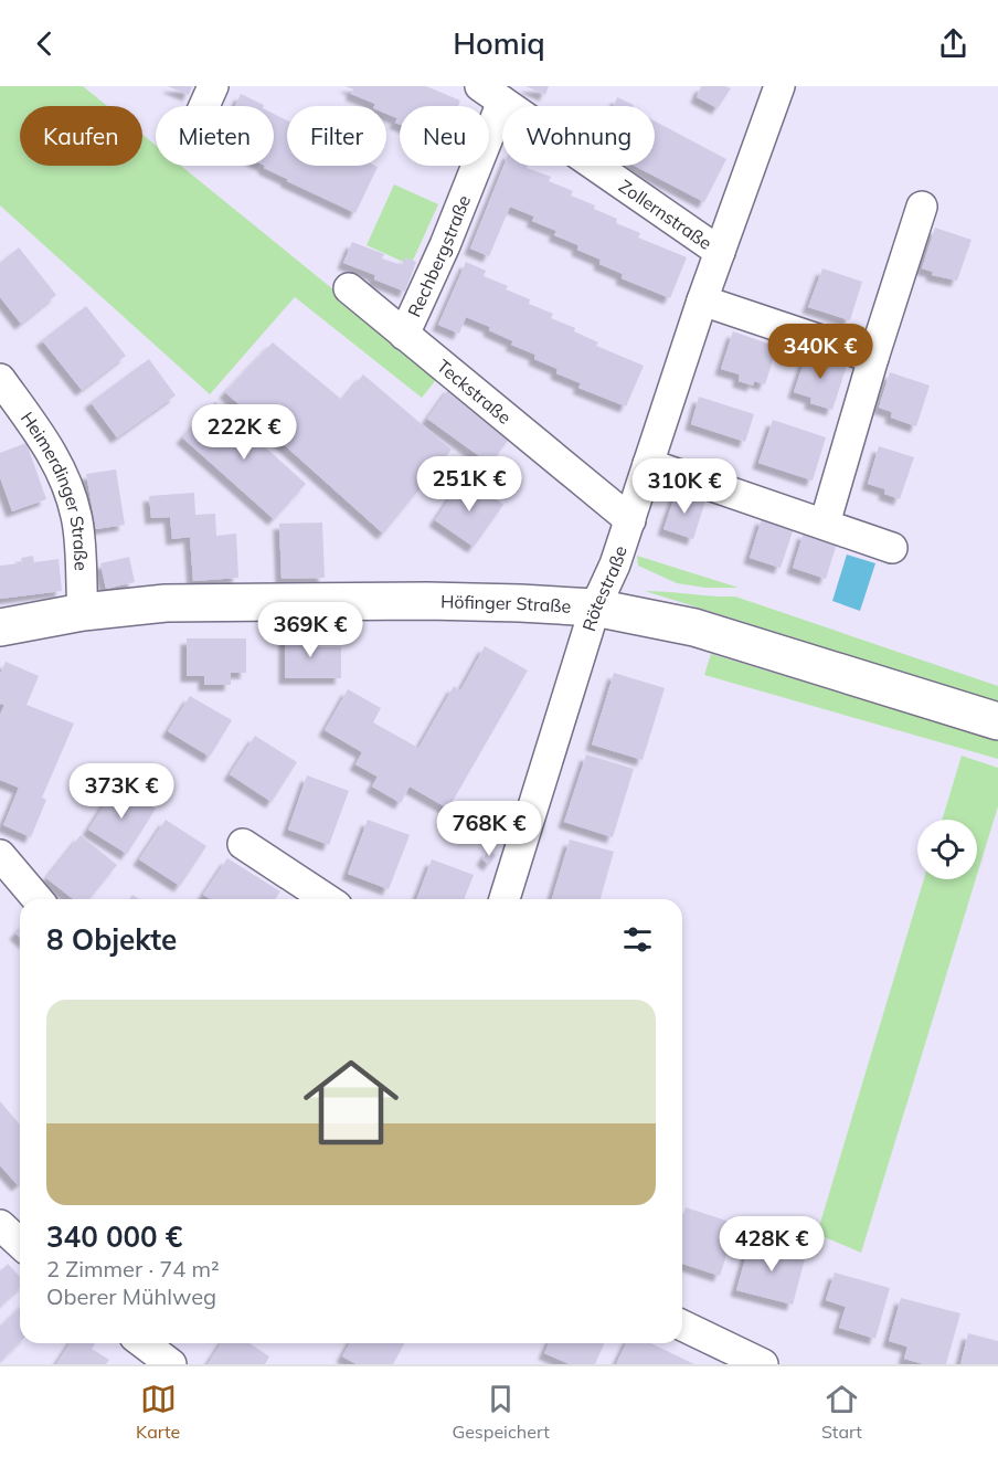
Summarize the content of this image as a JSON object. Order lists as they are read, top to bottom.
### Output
{
  "streets": {
    "street": [
      "Zollernstraße",
      "Rechbergstraße",
      "Teckstraße",
      "Heimerdinger Straße",
      "Rötestraße",
      "Höfinger Straße"
    ]
  },
  "crossings": [
    ["Zollernstraße", "Rechbergstraße"],
    ["Zollernstraße", "Rötestraße"],
    ["Rechbergstraße", "Teckstraße"],
    ["Teckstraße", "Rötestraße"],
    ["Heimerdinger Straße", "Höfinger Straße"],
    ["Rötestraße", "Höfinger Straße"]
  ],
  "page": {
    "header": "Homiq",
    "chip": [
      "Kaufen",
      "Mieten",
      "Filter",
      "Neu",
      "Wohnung"
    ],
    "price": [
      "340K €",
      "222K €",
      "251K €",
      "310K €",
      "369K €",
      "373K €",
      "768K €",
      "428K €"
    ],
    "heading": "8 Objekte",
    "list": [
      {
        "name": "340 000 €",
        "note": "2 Zimmer · 74 m² · Oberer Mühlweg"
      }
    ],
    "tabs": ["Karte", "Gespeichert", "Start"]
  }
}
